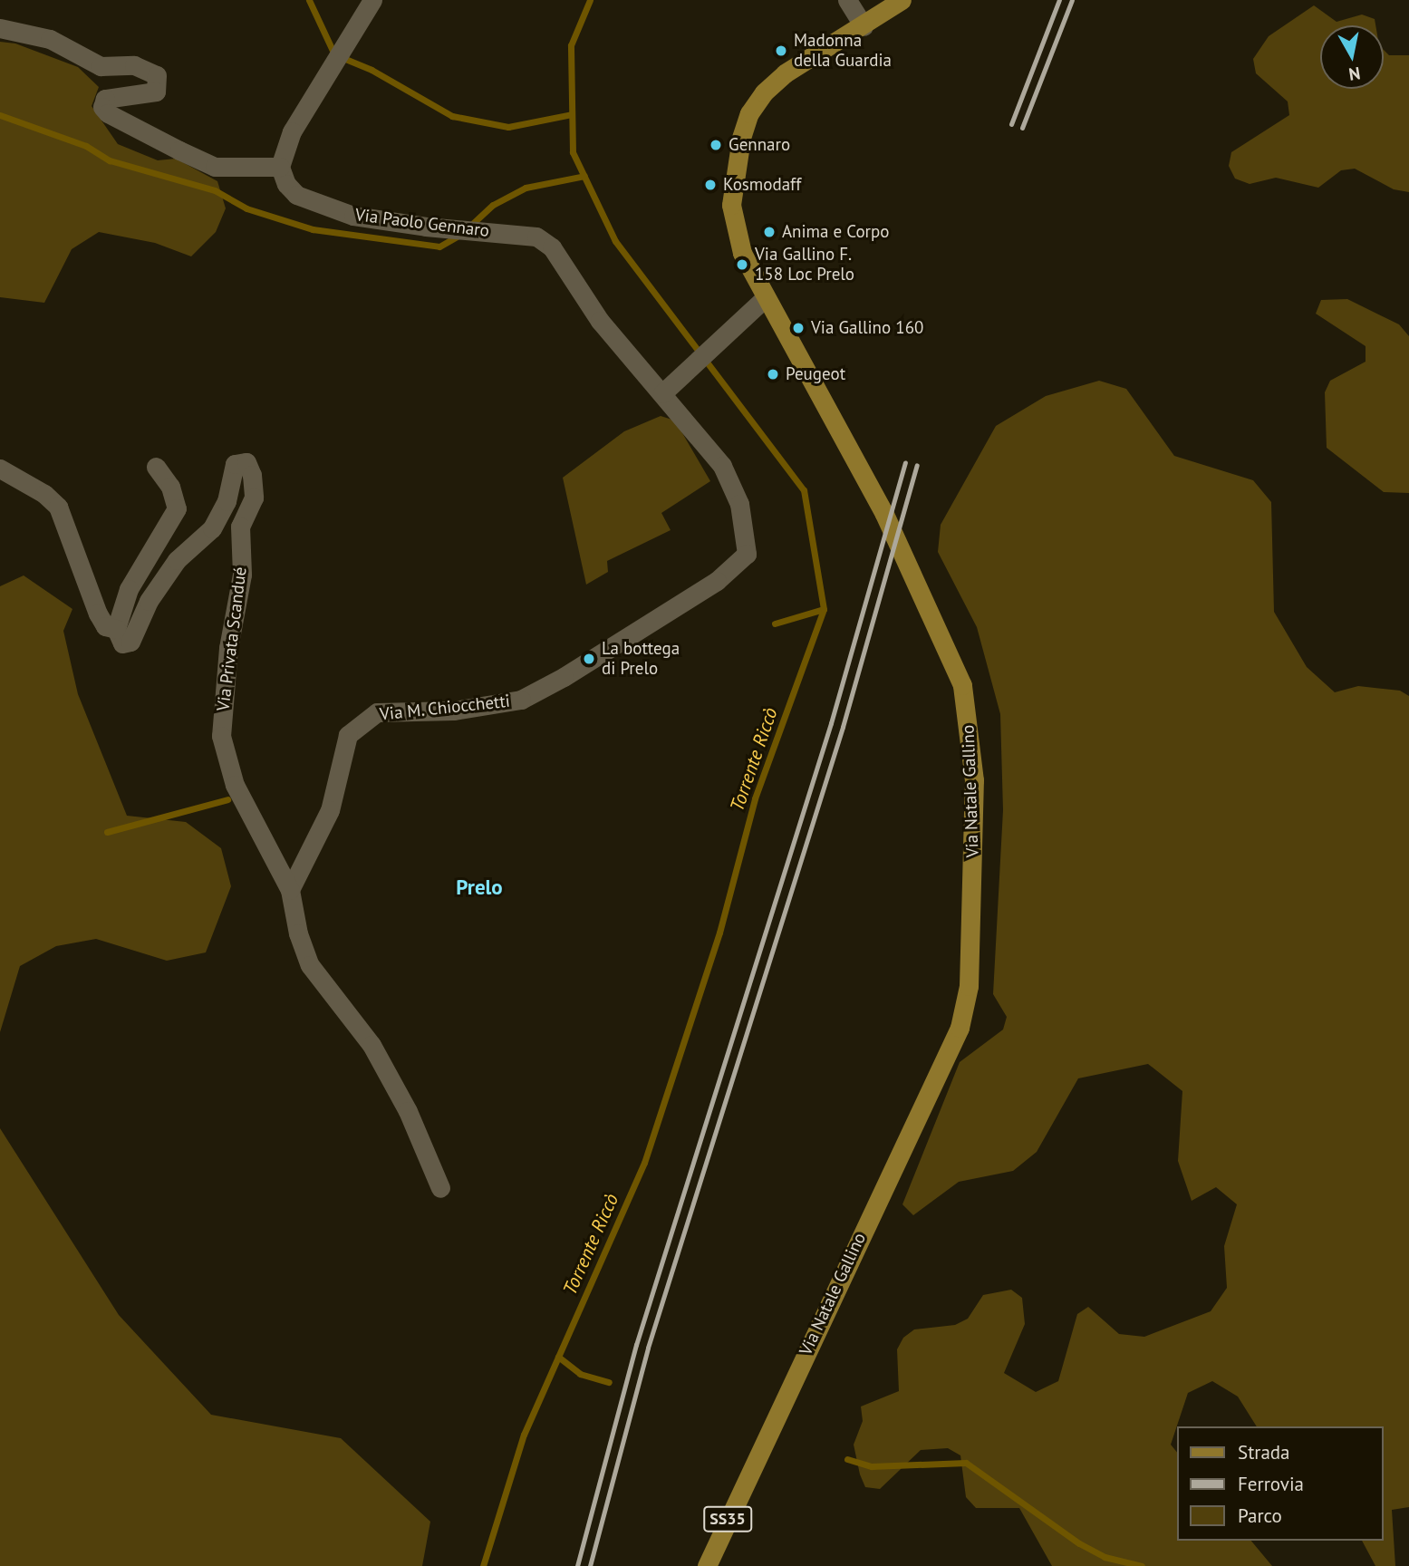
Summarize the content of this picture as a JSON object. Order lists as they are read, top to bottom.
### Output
{
  "streets": {
    "main road": ["Via Natale Gallino", "SS35"],
    "street": ["Via Paolo Gennaro", "Via Privata Scandué", "Via M. Chiocchetti"]
  },
  "crossings": [
    ["Via Paolo Gennaro", "Via M. Chiocchetti"],
    ["Via Privata Scandué", "Via M. Chiocchetti"]
  ],
  "districts": ["Prelo"],
  "water": ["Torrente Riccò"],
  "places": [
    "Madonna della Guardia",
    "Gennaro",
    "Kosmodaff",
    "Anima e Corpo",
    "Via Gallino F. 158 Loc Prelo",
    "Via Gallino 160",
    "Peugeot",
    "La bottega di Prelo"
  ],
  "legend": ["Strada", "Ferrovia", "Parco"],
  "north": "bottom"
}
